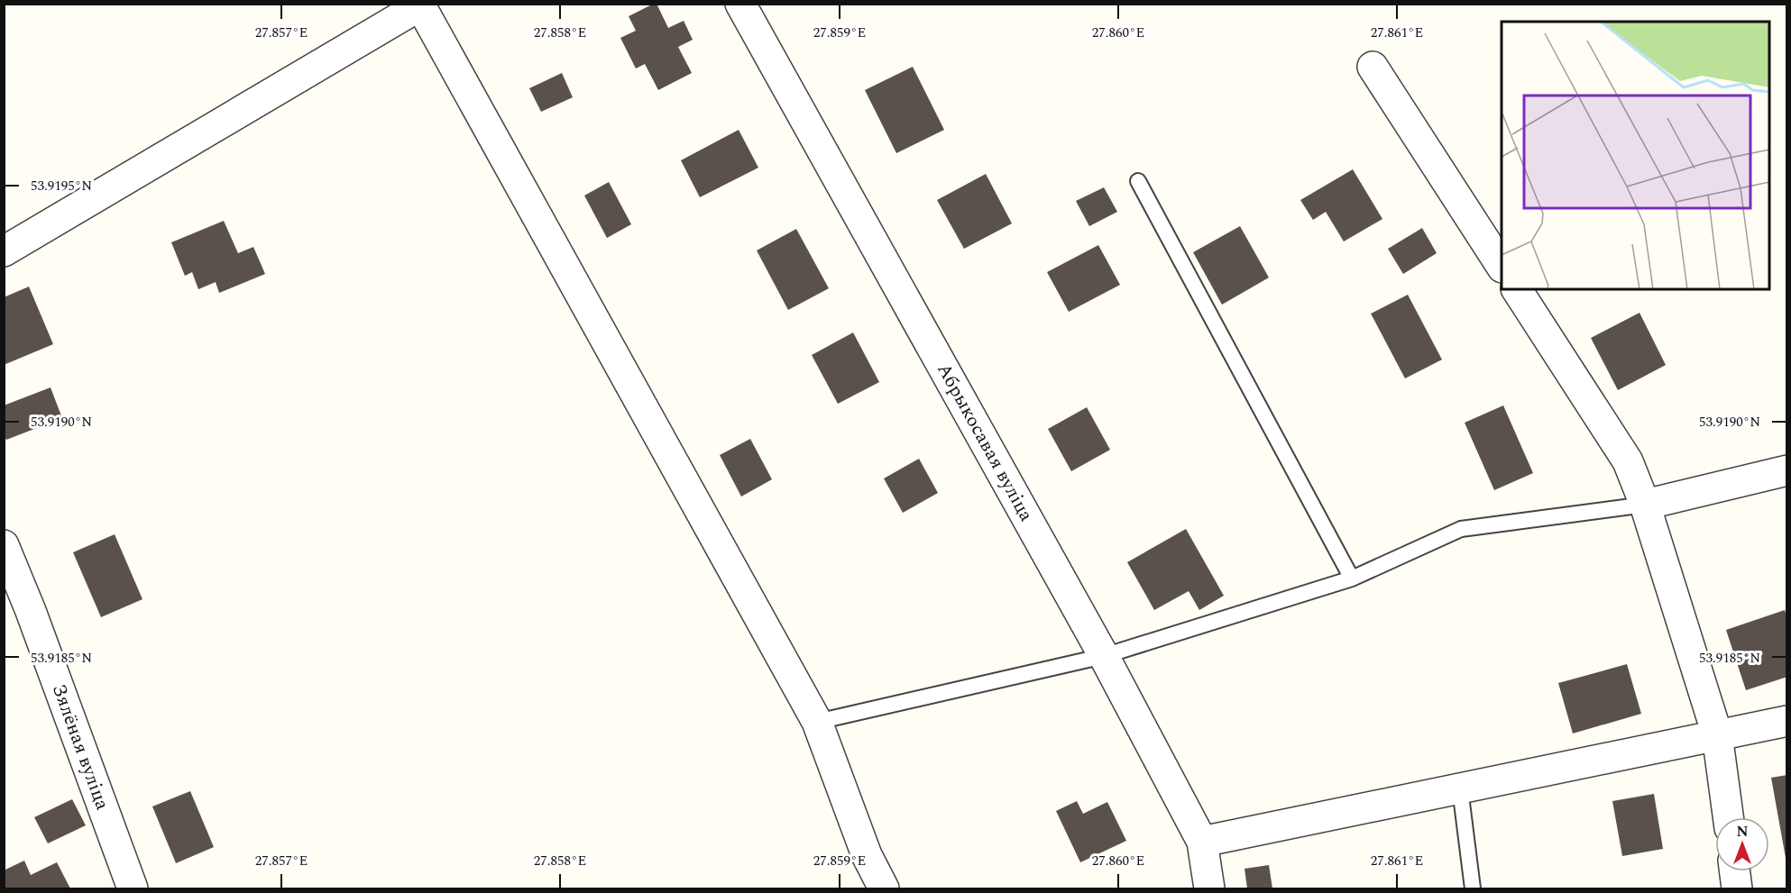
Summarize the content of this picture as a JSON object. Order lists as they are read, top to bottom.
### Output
{
  "streets": {
    "street": ["Абрыкосавая вуліца", "Зялёная вуліца"]
  },
  "north": "top",
  "coordinates": [
    "27.857°E",
    "27.858°E",
    "27.859°E",
    "27.860°E",
    "27.861°E",
    "53.9195°N",
    "53.9190°N",
    "53.9185°N"
  ]
}
